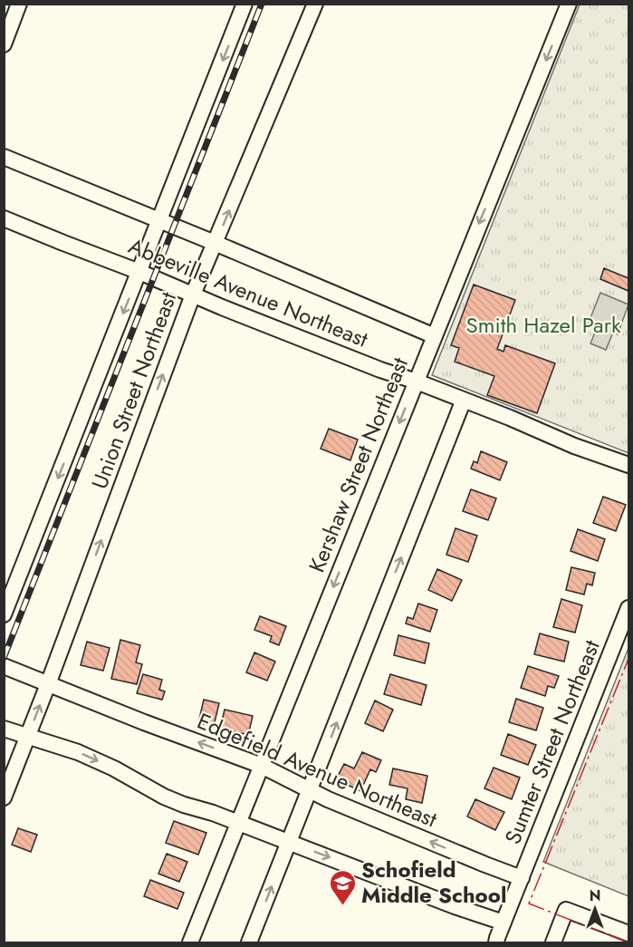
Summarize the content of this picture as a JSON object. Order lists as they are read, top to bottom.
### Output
{
  "streets": {
    "street": [
      "Abbeville Avenue Northeast",
      "Union Street Northeast",
      "Kershaw Street Northeast",
      "Sumter Street Northeast",
      "Edgefield Avenue Northeast"
    ]
  },
  "crossings": [
    ["Abbeville Avenue Northeast", "Union Street Northeast"],
    ["Abbeville Avenue Northeast", "Kershaw Street Northeast"],
    ["Union Street Northeast", "Edgefield Avenue Northeast"],
    ["Kershaw Street Northeast", "Edgefield Avenue Northeast"],
    ["Sumter Street Northeast", "Edgefield Avenue Northeast"]
  ],
  "parks": ["Smith Hazel Park"],
  "places": {
    "school or university": ["Schofield Middle School"]
  },
  "north": "top"
}
